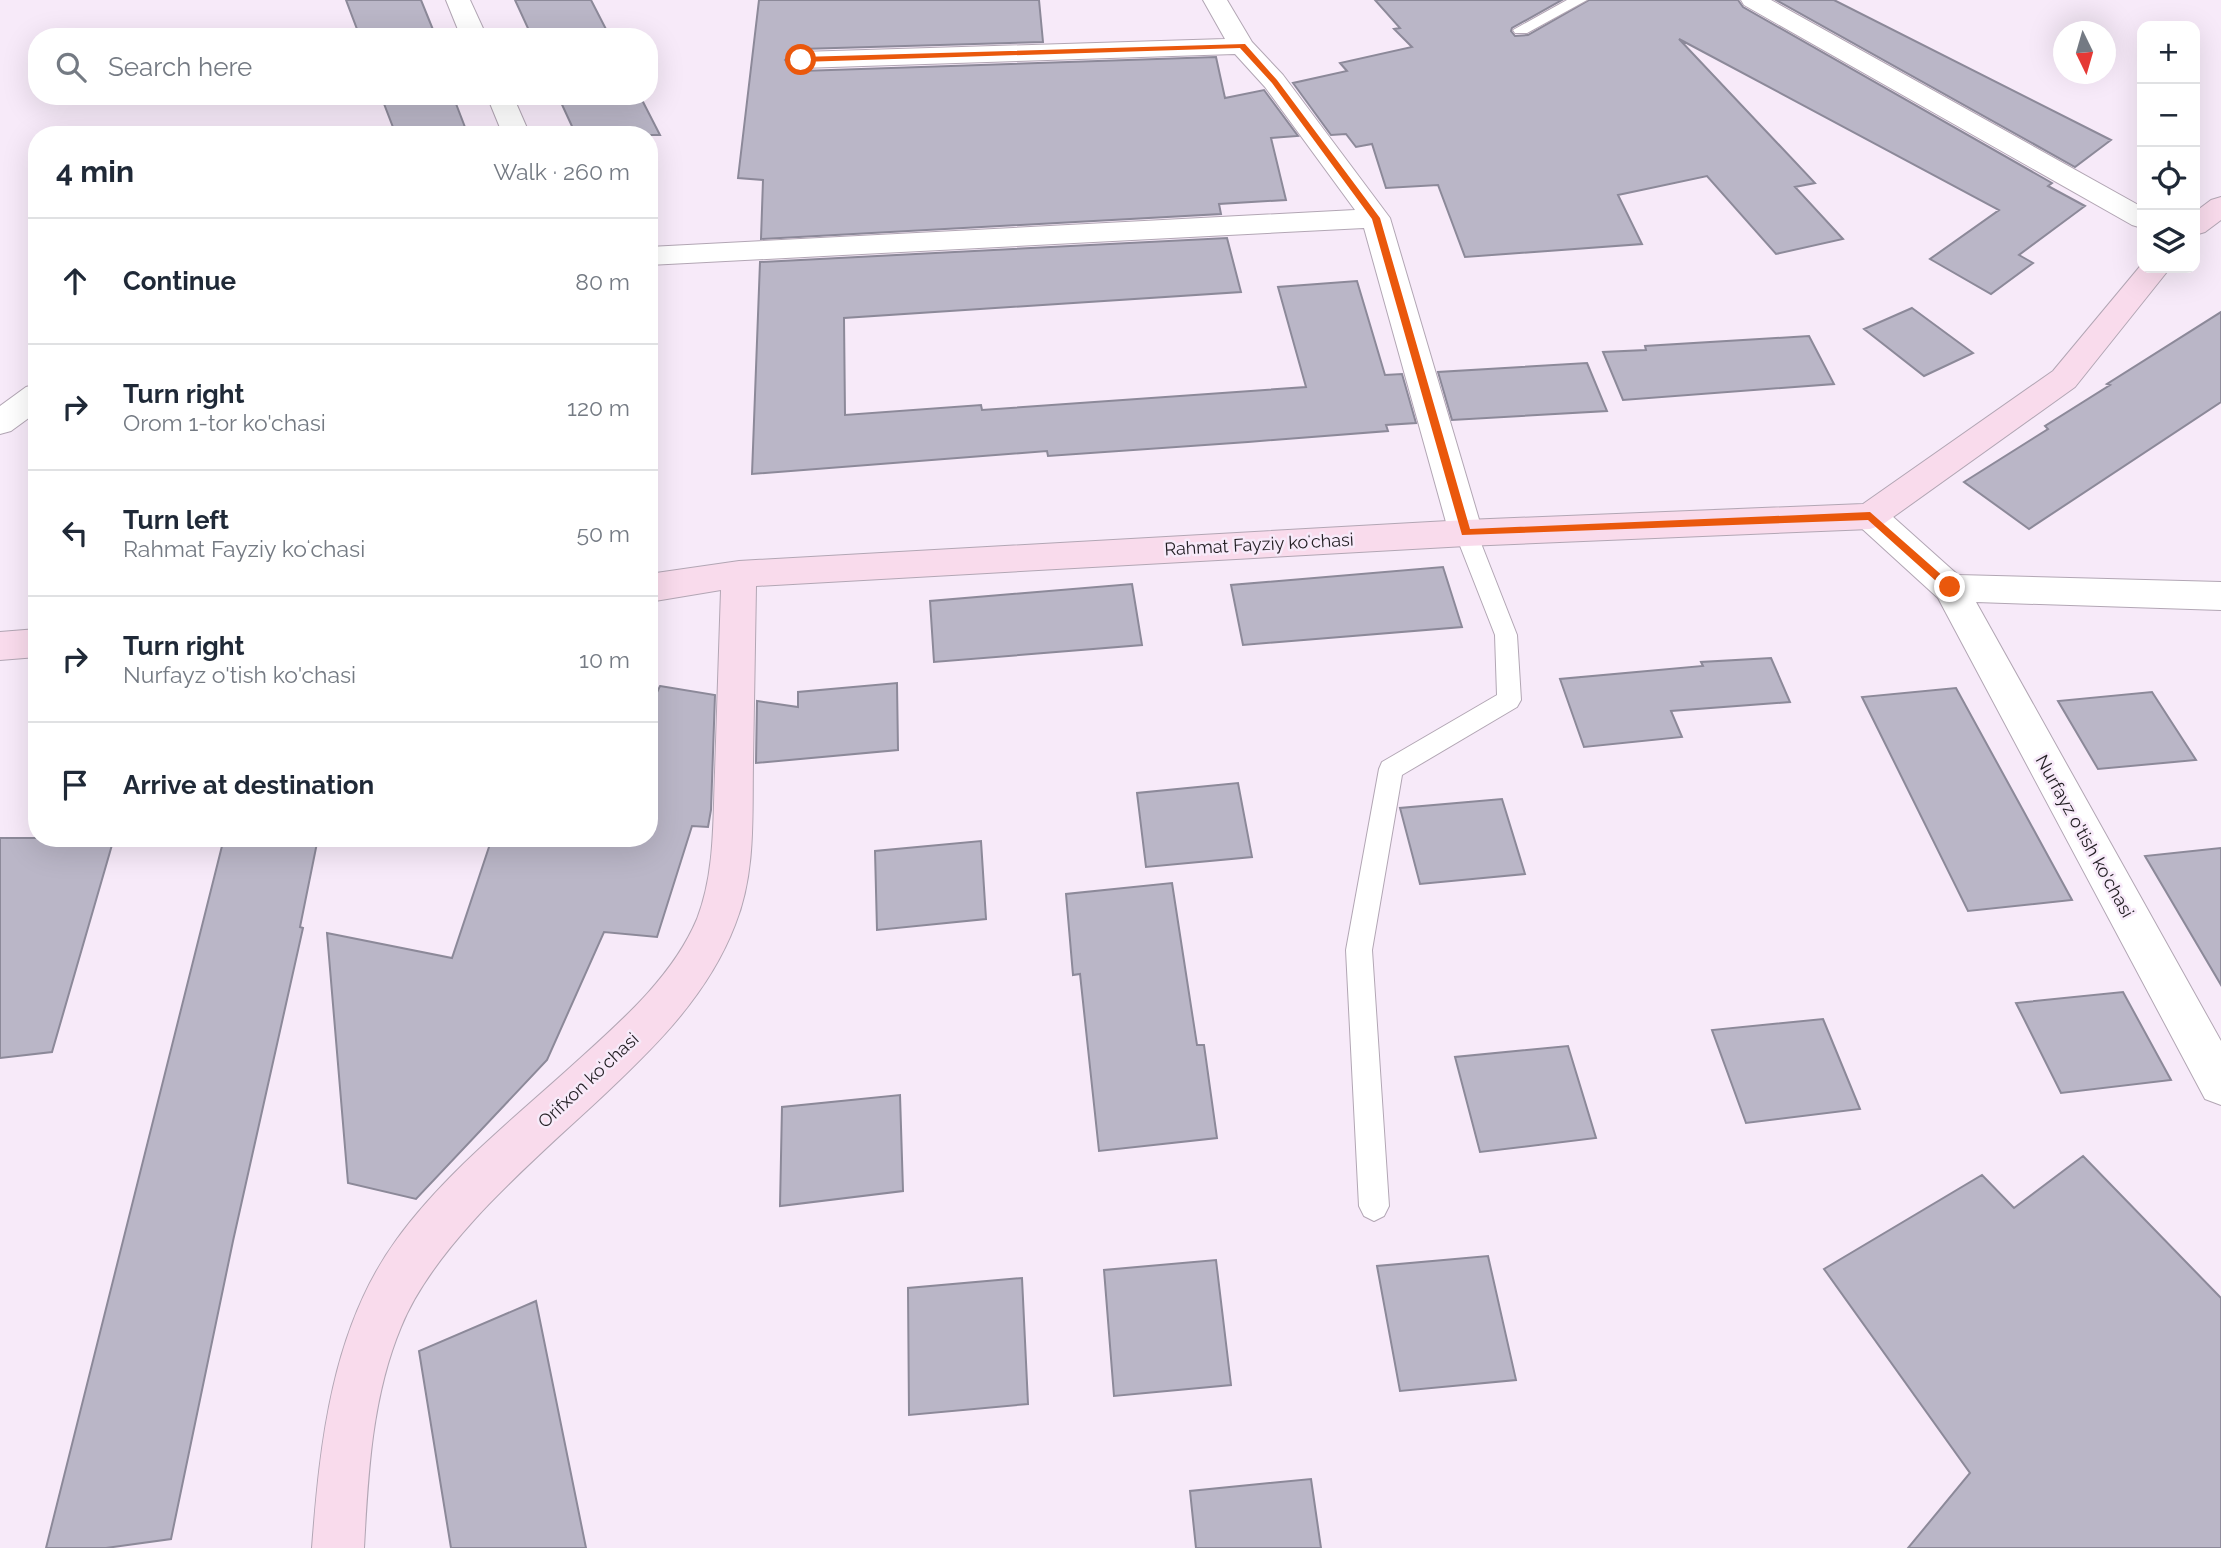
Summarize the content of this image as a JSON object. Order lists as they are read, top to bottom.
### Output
{
  "streets": {
    "street": ["Rahmat Fayziy koʻchasi", "Nurfayz o'tish ko'chasi", "Orifxon koʻchasi"]
  },
  "crossings": [
    ["Rahmat Fayziy koʻchasi", "Nurfayz o'tish ko'chasi"],
    ["Rahmat Fayziy koʻchasi", "Orifxon koʻchasi"]
  ],
  "north": "bottom",
  "page": {
    "map_buttons": ["+", "−"],
    "search": "Search here",
    "heading": ["4 min", "Walk · 260 m"],
    "list": [
      ["Continue", "80 m"],
      ["Turn right", "Orom 1-tor ko'chasi", "120 m"],
      ["Turn left", "Rahmat Fayziy koʻchasi", "50 m"],
      ["Turn right", "Nurfayz o'tish ko'chasi", "10 m"],
      "Arrive at destination"
    ]
  }
}
